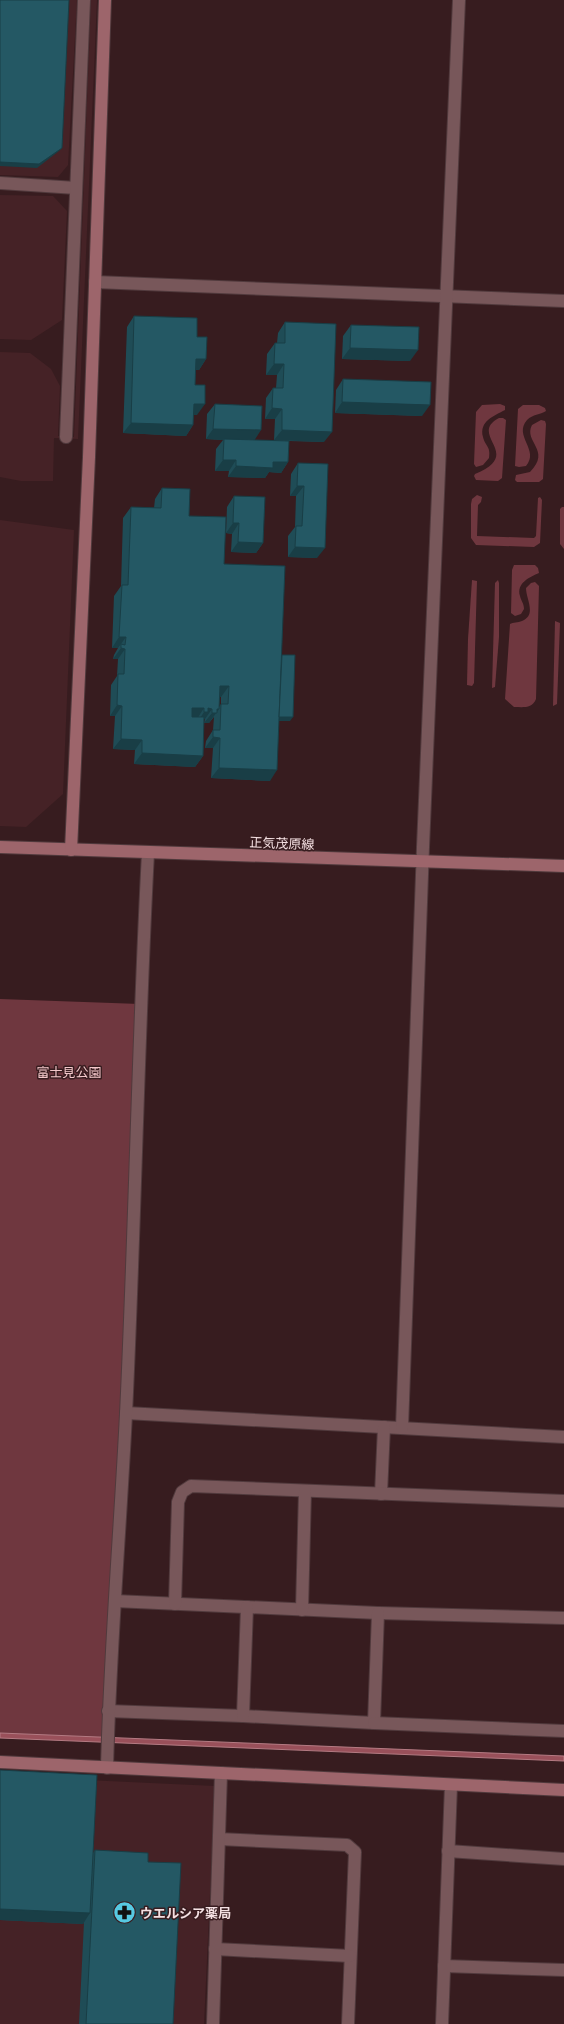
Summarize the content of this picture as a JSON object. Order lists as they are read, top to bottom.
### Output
{
  "streets": {
    "street": ["正気茂原線"]
  },
  "parks": ["富士見公園"],
  "places": {
    "pharmacy": ["ウエルシア薬局"]
  }
}
